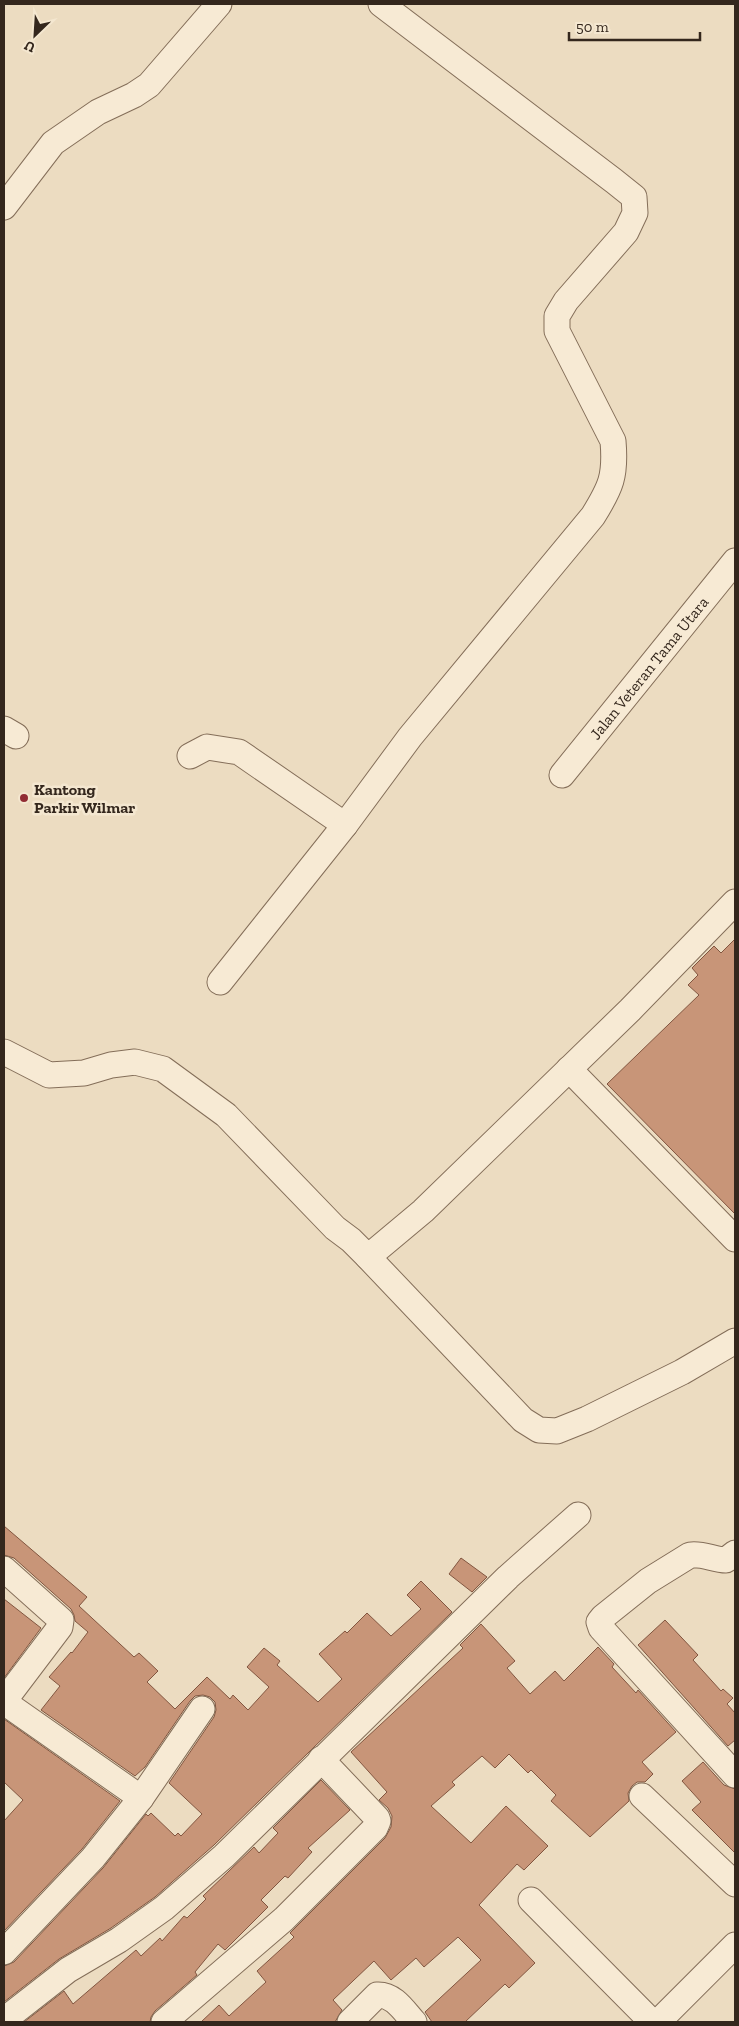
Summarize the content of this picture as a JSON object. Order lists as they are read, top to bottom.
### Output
{
  "streets": {
    "street": ["Jalan Veteran Tama Utara"]
  },
  "places": ["Kantong Parkir Wilmar"],
  "scale_bar": "50 m",
  "north": "bottom left"
}
